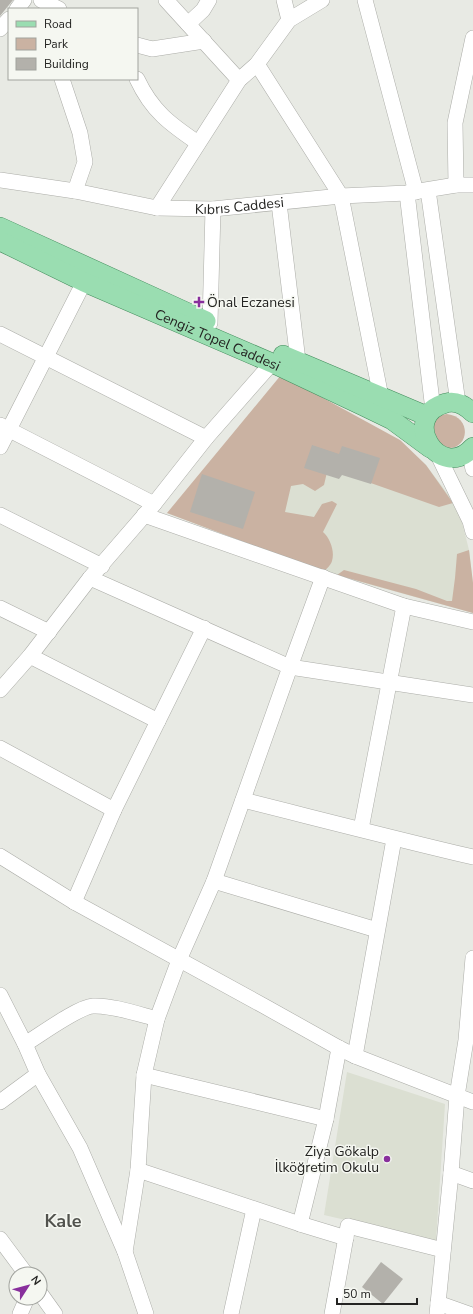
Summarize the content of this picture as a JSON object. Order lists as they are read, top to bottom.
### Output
{
  "streets": {
    "main road": ["Cengiz Topel Caddesi"],
    "street": ["Kıbrıs Caddesi"]
  },
  "districts": ["Kale"],
  "places": {
    "health": ["Önal Eczanesi"],
    "other": ["Ziya Gökalp İlköğretim Okulu"]
  },
  "legend": ["Road", "Park", "Building"],
  "scale_bar": "50 m",
  "north": "top right"
}
